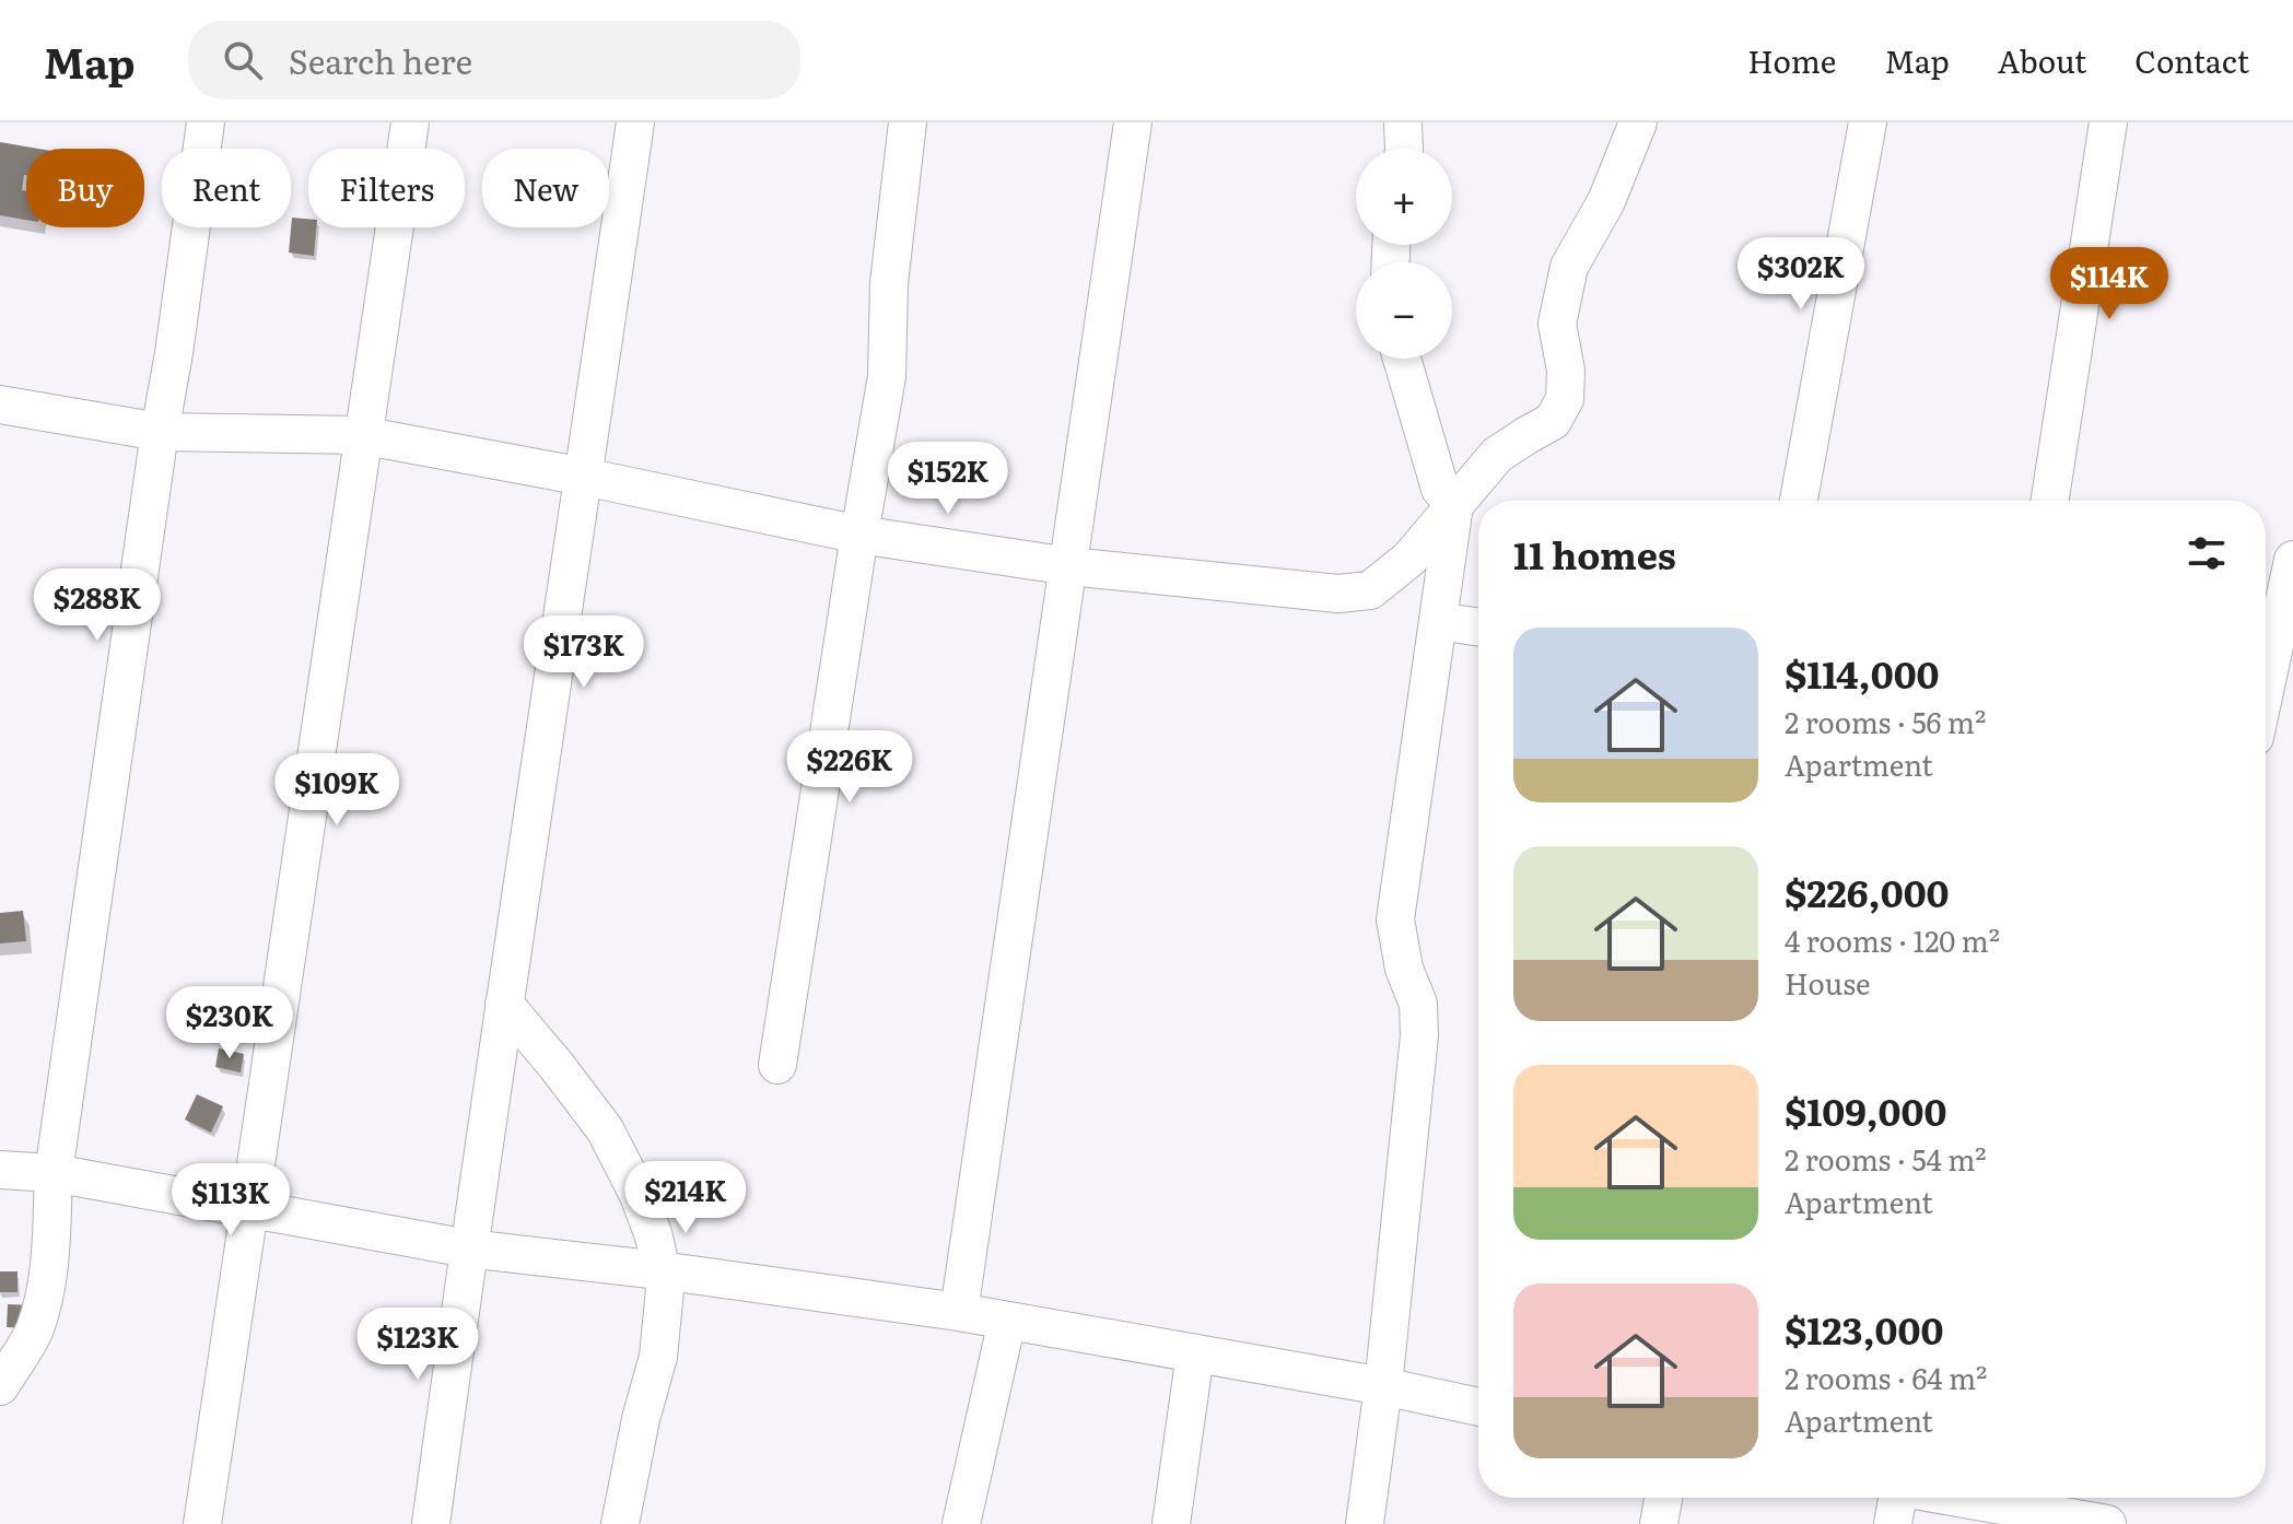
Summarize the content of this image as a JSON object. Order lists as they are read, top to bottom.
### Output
{
  "page": {
    "header": "Map",
    "search": "Search here",
    "nav": [
      "Home",
      "Map",
      "About",
      "Contact"
    ],
    "map_buttons": ["+", "−"],
    "chip": [
      "Buy",
      "Rent",
      "Filters",
      "New"
    ],
    "price": [
      "$302K",
      "$114K",
      "$152K",
      "$288K",
      "$173K",
      "$226K",
      "$109K",
      "$230K",
      "$214K",
      "$113K",
      "$123K"
    ],
    "heading": "11 homes",
    "list": [
      {
        "name": "$114,000",
        "note": "2 rooms · 56 m² · Apartment"
      },
      {
        "name": "$226,000",
        "note": "4 rooms · 120 m² · House"
      },
      {
        "name": "$109,000",
        "note": "2 rooms · 54 m² · Apartment"
      },
      {
        "name": "$123,000",
        "note": "2 rooms · 64 m² · Apartment"
      }
    ]
  }
}
